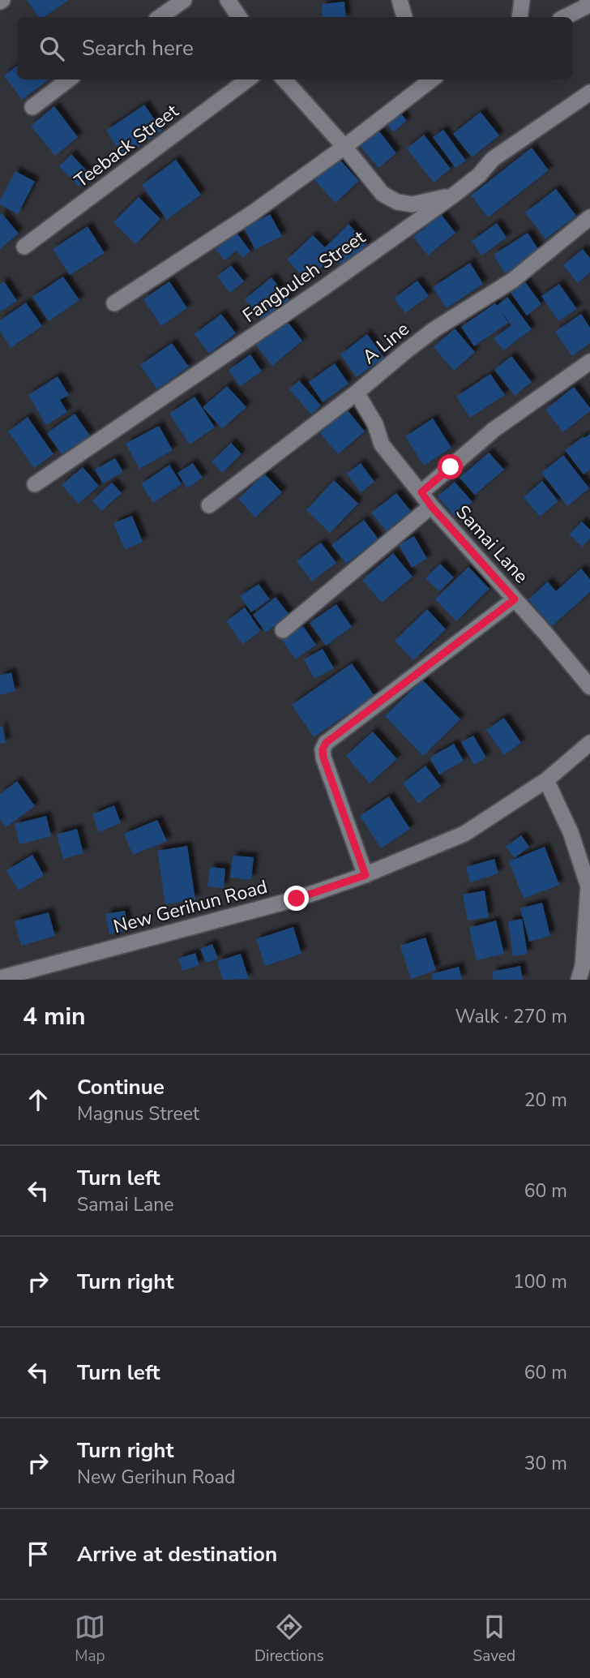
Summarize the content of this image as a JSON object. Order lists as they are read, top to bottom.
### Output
{
  "streets": {
    "street": [
      "Teeback Street",
      "Fangbuleh Street",
      "A Line",
      "Samai Lane",
      "New Gerihun Road"
    ]
  },
  "crossings": [
    ["A Line", "Samai Lane"]
  ],
  "page": {
    "search": "Search here",
    "heading": ["4 min", "Walk · 270 m"],
    "list": [
      ["Continue", "Magnus Street", "20 m"],
      ["Turn left", "Samai Lane", "60 m"],
      ["Turn right", "100 m"],
      ["Turn left", "60 m"],
      ["Turn right", "New Gerihun Road", "30 m"],
      "Arrive at destination"
    ],
    "nav": ["Map", "Directions", "Saved"]
  }
}
